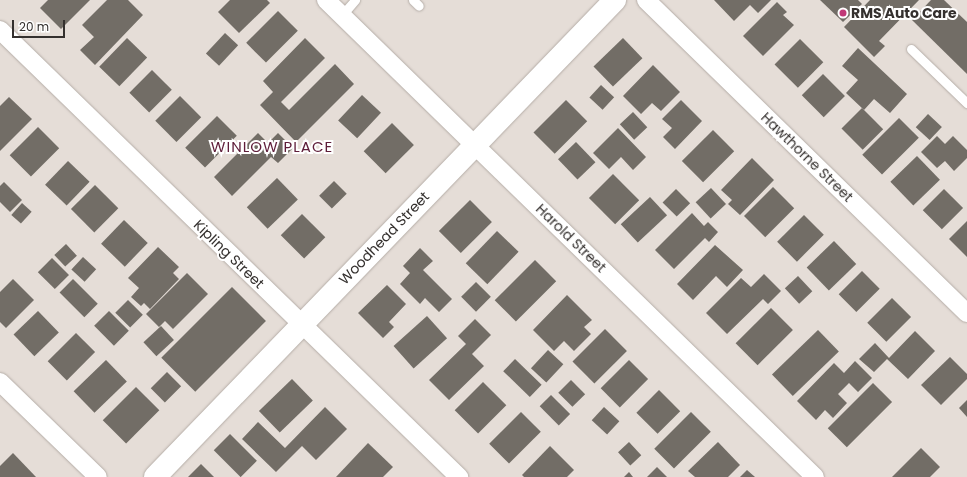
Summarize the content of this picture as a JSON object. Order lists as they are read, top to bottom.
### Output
{
  "streets": {
    "street": [
      "Hawthorne Street",
      "Woodhead Street",
      "Harold Street",
      "Kipling Street"
    ]
  },
  "crossings": [
    ["Woodhead Street", "Harold Street"],
    ["Woodhead Street", "Kipling Street"]
  ],
  "districts": ["WINLOW PLACE"],
  "places": ["RMS Auto Care"],
  "scale_bar": "20 m"
}
